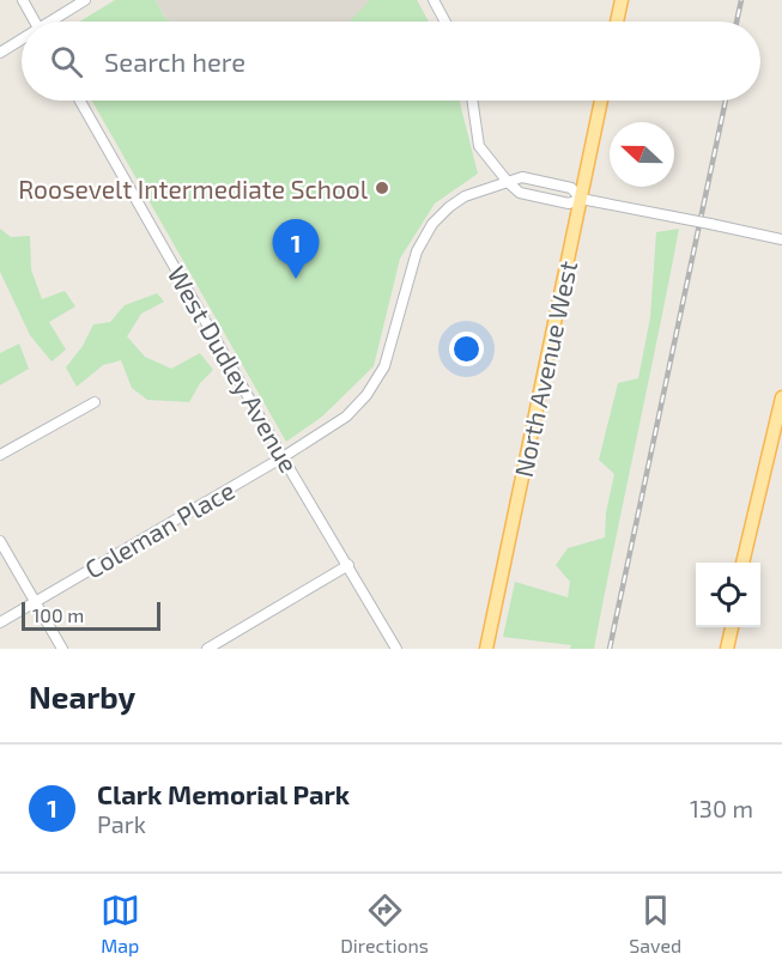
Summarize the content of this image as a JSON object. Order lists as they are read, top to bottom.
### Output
{
  "streets": {
    "main road": ["North Avenue West"],
    "street": ["West Dudley Avenue", "Coleman Place"]
  },
  "crossings": [
    ["West Dudley Avenue", "Coleman Place"],
    ["North Avenue West", "Coleman Place"]
  ],
  "places": ["Roosevelt Intermediate School"],
  "scale_bar": "100 m",
  "north": "left",
  "page": {
    "search": "Search here",
    "pins": "1",
    "scale": "100 m",
    "heading": "Nearby",
    "list": [
      {
        "mark": "1",
        "name": "Clark Memorial Park",
        "note": "Park",
        "value": "130 m"
      }
    ],
    "nav": ["Map", "Directions", "Saved"]
  }
}
